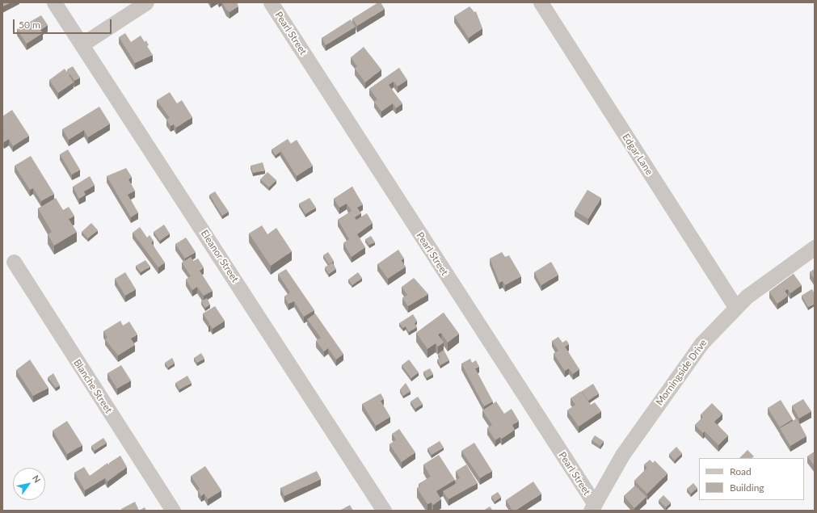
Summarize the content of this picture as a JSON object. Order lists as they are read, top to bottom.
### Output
{
  "streets": {
    "street": [
      "Pearl Street",
      "Edgar Lane",
      "Eleanor Street",
      "Morningside Drive",
      "Blanche Street"
    ]
  },
  "crossings": [
    ["Pearl Street", "Morningside Drive"],
    ["Edgar Lane", "Morningside Drive"]
  ],
  "legend": ["Road", "Building"],
  "scale_bar": "50 m",
  "north": "top right"
}
